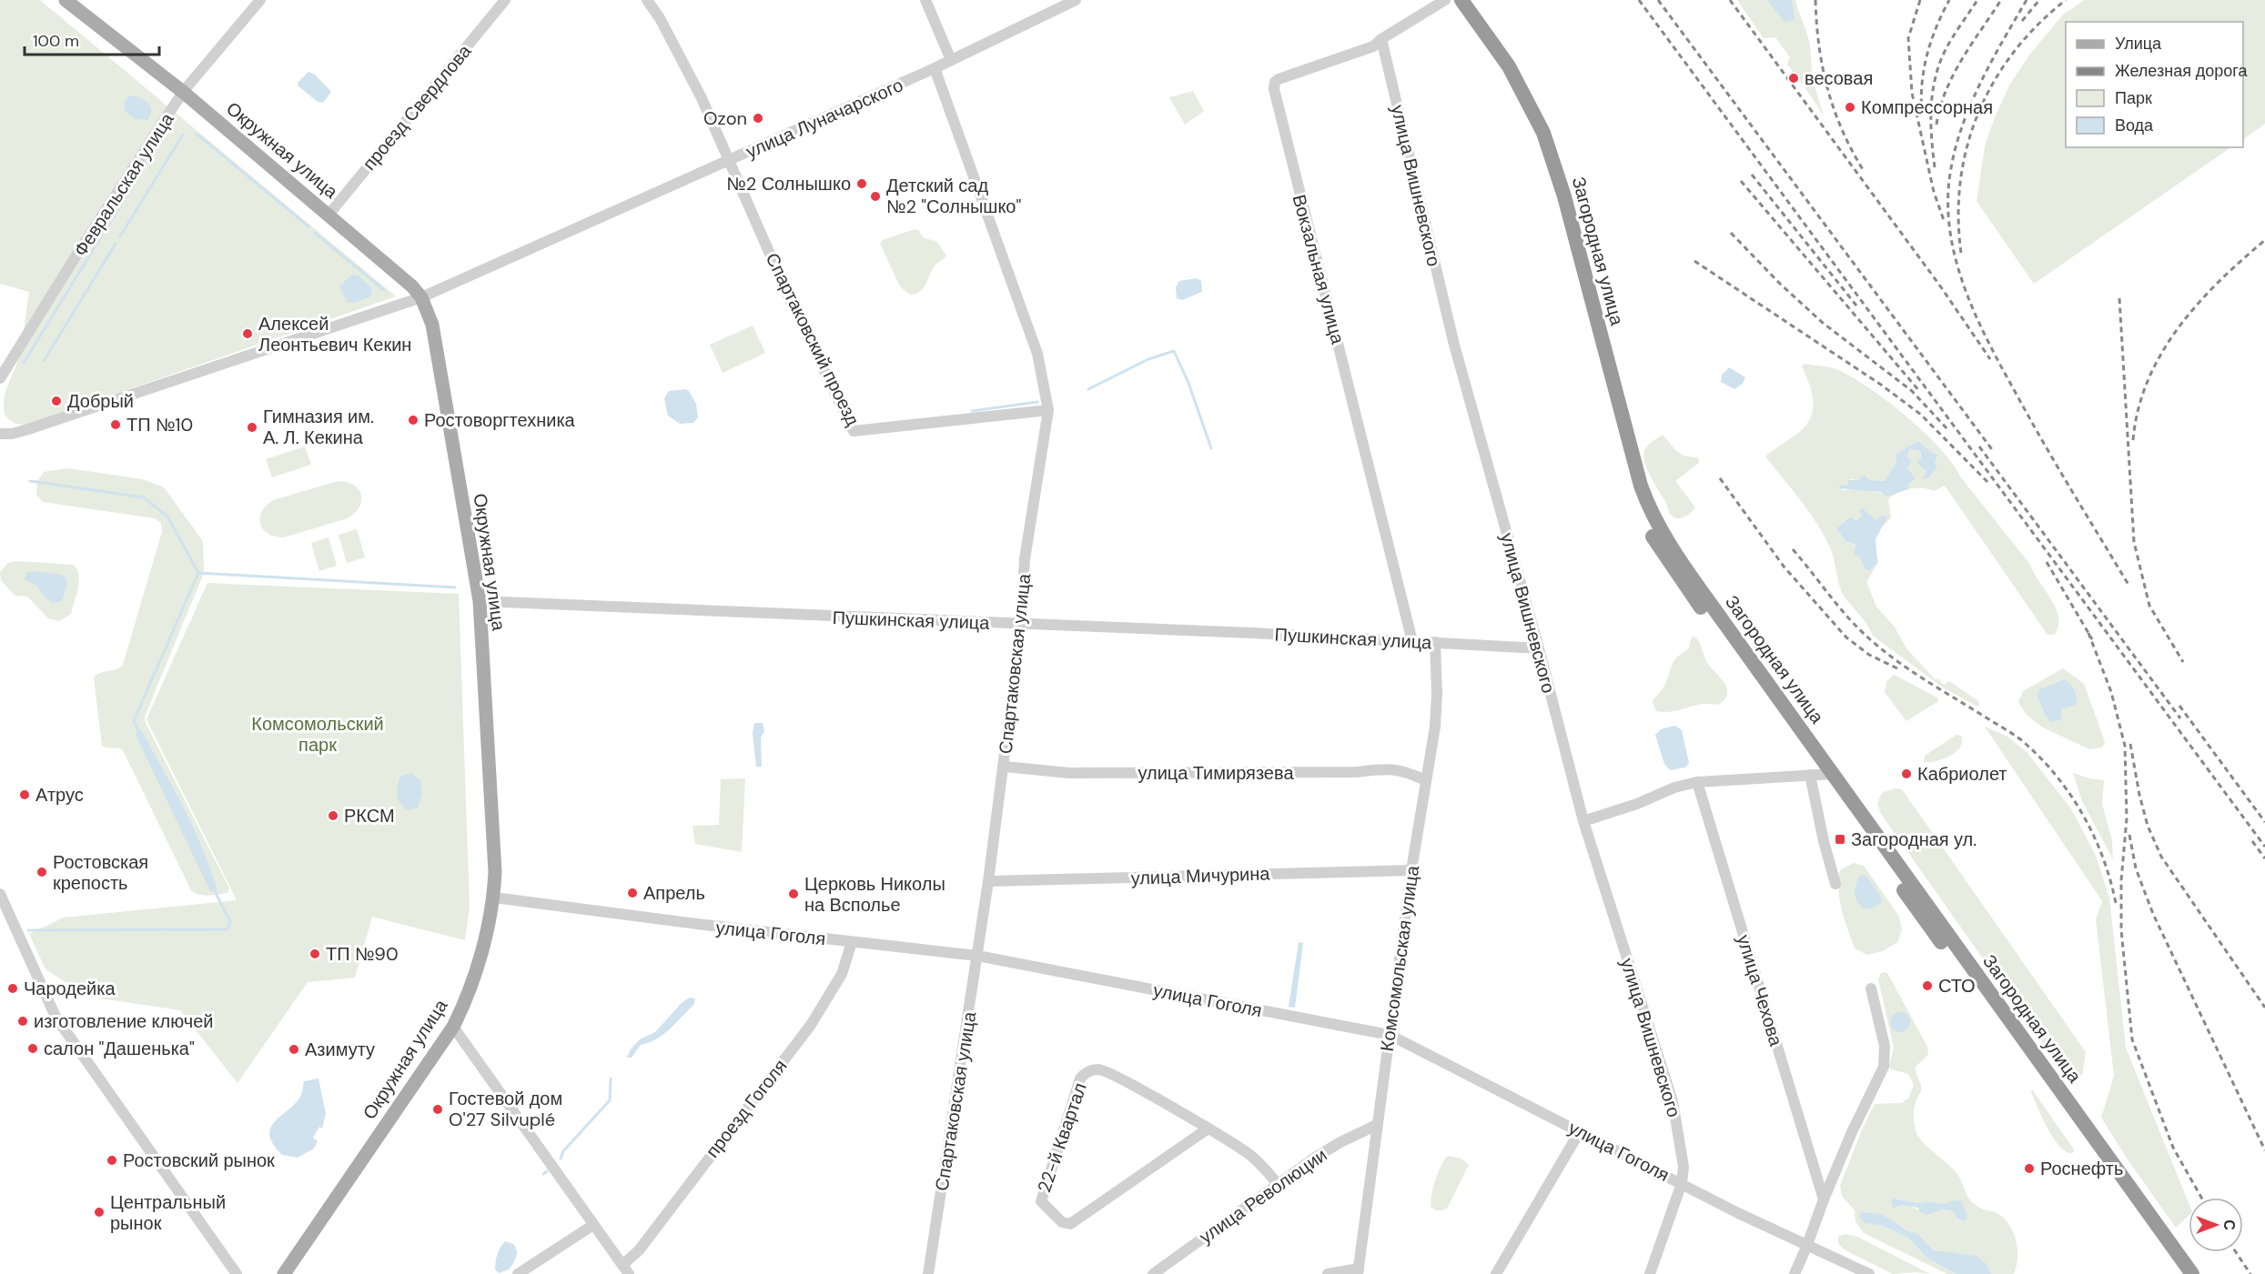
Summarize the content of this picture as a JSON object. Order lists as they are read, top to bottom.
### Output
{
  "streets": {
    "highway": ["Загородная улица"],
    "main road": ["Окружная улица"],
    "street": [
      "проезд Свердлова",
      "улица Луначарского",
      "Февральская улица",
      "улица Вишневского",
      "Вокзальная улица",
      "Спартаковский проезд",
      "Пушкинская улица",
      "Спартаковская улица",
      "улица Тимирязева",
      "улица Мичурина",
      "улица Гоголя",
      "Комсомольская улица",
      "улица Чехова",
      "проезд Гоголя",
      "22-й Квартал",
      "улица Революции"
    ]
  },
  "crossings": [
    ["проезд Свердлова", "Окружная улица"],
    ["улица Луначарского", "Окружная улица"],
    ["улица Луначарского", "Спартаковский проезд"],
    ["улица Луначарского", "Спартаковская улица"],
    ["Окружная улица", "Февральская улица"],
    ["Окружная улица", "Пушкинская улица"],
    ["Окружная улица", "улица Гоголя"],
    ["улица Вишневского", "Вокзальная улица"],
    ["улица Вишневского", "Пушкинская улица"],
    ["улица Вишневского", "улица Гоголя"],
    ["Вокзальная улица", "Пушкинская улица"],
    ["Спартаковский проезд", "Спартаковская улица"],
    ["Пушкинская улица", "Спартаковская улица"],
    ["Пушкинская улица", "Комсомольская улица"],
    ["Спартаковская улица", "улица Тимирязева"],
    ["Спартаковская улица", "улица Мичурина"],
    ["Спартаковская улица", "улица Гоголя"],
    ["улица Тимирязева", "Комсомольская улица"],
    ["улица Мичурина", "Комсомольская улица"],
    ["улица Гоголя", "Комсомольская улица"],
    ["улица Гоголя", "проезд Гоголя"],
    ["Комсомольская улица", "улица Революции"],
    ["22-й Квартал", "улица Революции"]
  ],
  "parks": ["Комсомольский парк"],
  "places": {
    "other": [
      "весовая",
      "Компрессорная",
      "Ozon",
      "№2 Солнышко",
      "Детский сад №2 \"Солнышко\"",
      "Алексей Леонтьевич Кекин",
      "Добрый",
      "Ростоворгтехника",
      "ТП №10",
      "Гимназия им. А. Л. Кекина",
      "Кабриолет",
      "Атрус",
      "РКСМ",
      "Ростовская крепость",
      "Апрель",
      "Церковь Николы на Всполье",
      "ТП №90",
      "СТО",
      "Чародейка",
      "изготовление ключей",
      "салон \"Дашенька\"",
      "Азимуту",
      "Гостевой дом O'27 Silvuplé",
      "Ростовский рынок",
      "Роснефть",
      "Центральный рынок"
    ],
    "transit": ["Загородная ул."]
  },
  "legend": [
    "Улица",
    "Железная дорога",
    "Парк",
    "Вода"
  ],
  "scale_bar": "100 m",
  "north": "right"
}
